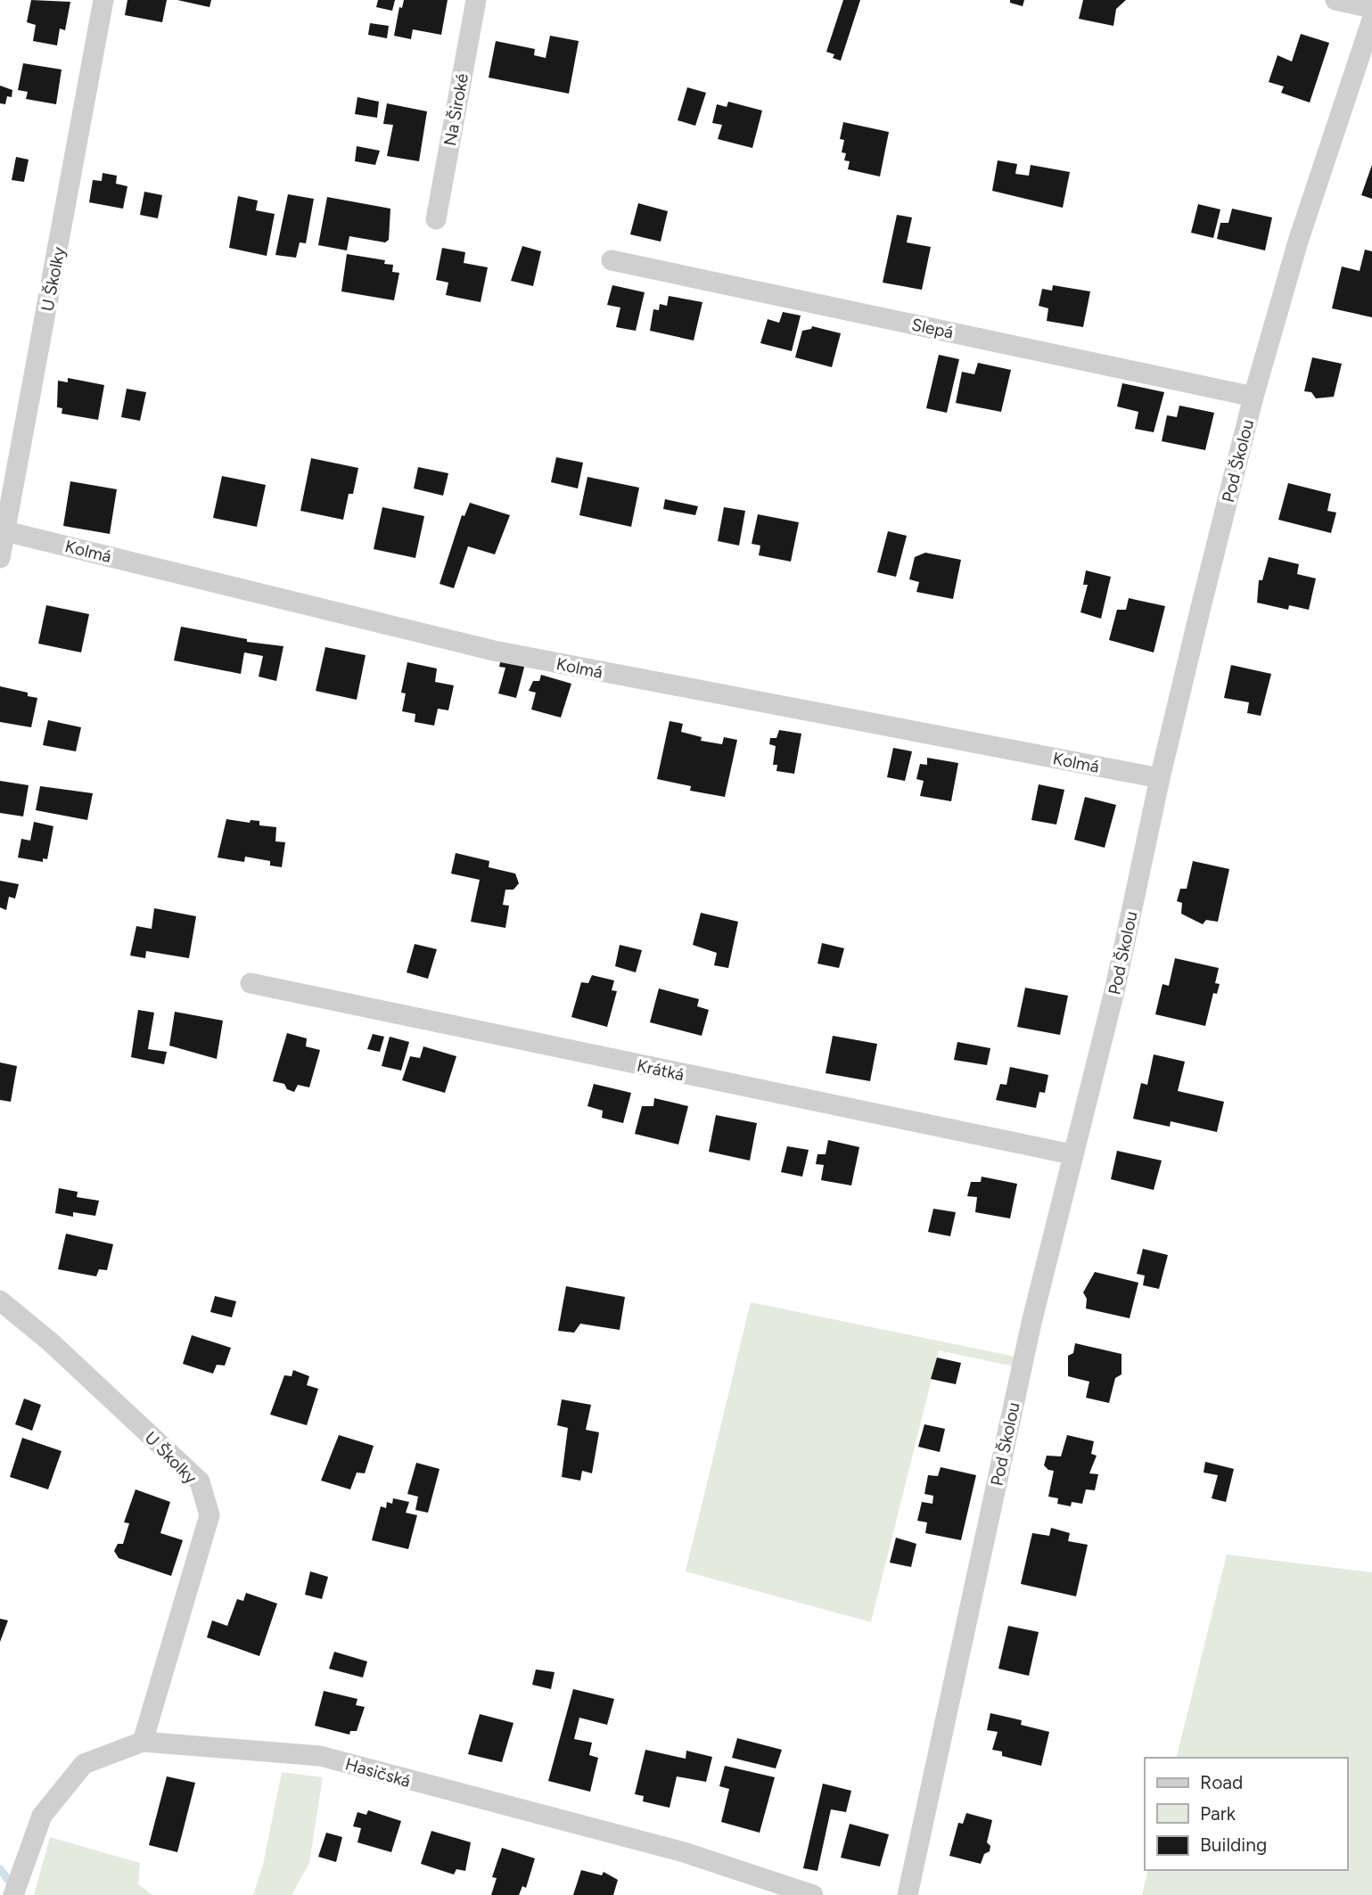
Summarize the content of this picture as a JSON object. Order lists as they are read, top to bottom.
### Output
{
  "streets": {
    "street": [
      "Na Široké",
      "U Školky",
      "Slepá",
      "Pod Školou",
      "Kolmá",
      "Krátká",
      "Hasičská"
    ]
  },
  "crossings": [
    ["U Školky", "Kolmá"],
    ["U Školky", "Hasičská"],
    ["Slepá", "Pod Školou"],
    ["Pod Školou", "Kolmá"],
    ["Pod Školou", "Krátká"]
  ],
  "legend": ["Road", "Park", "Building"]
}
